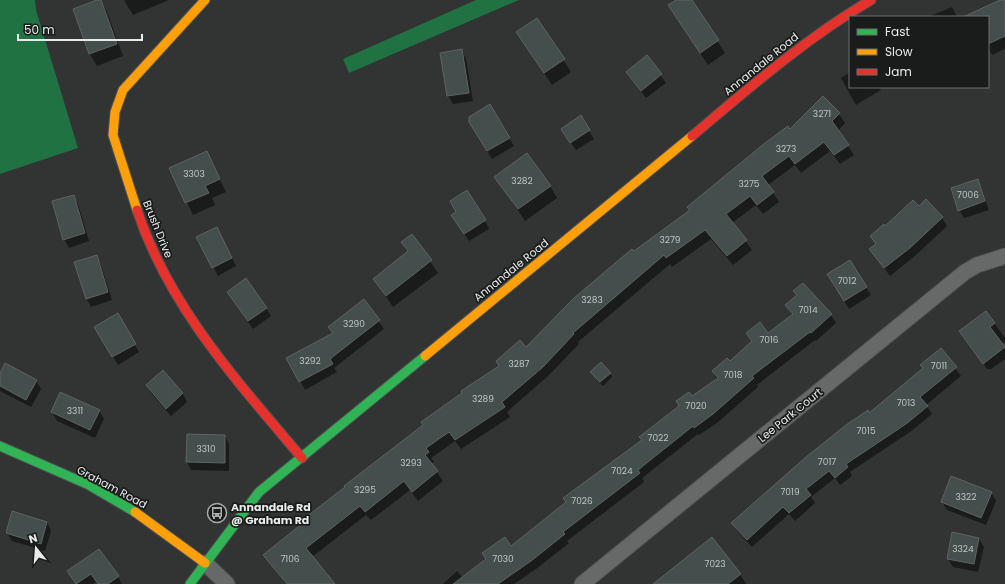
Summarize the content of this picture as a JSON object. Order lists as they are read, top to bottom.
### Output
{
  "streets": {
    "main road": ["Annandale Road", "Brush Drive", "Graham Road"],
    "street": ["Lee Park Court"]
  },
  "crossings": [
    ["Annandale Road", "Brush Drive"],
    ["Annandale Road", "Graham Road"]
  ],
  "places": {
    "bus stop": ["Annandale Rd @ Graham Rd"]
  },
  "house_numbers": [
    "3271",
    "3273",
    "3303",
    "3282",
    "3275",
    "7006",
    "3279",
    "7012",
    "3283",
    "7014",
    "3290",
    "7016",
    "3292",
    "3287",
    "7011",
    "7018",
    "3289",
    "7013",
    "7020",
    "3311",
    "7015",
    "7022",
    "3310",
    "7017",
    "3293",
    "7024",
    "3295",
    "7019",
    "3322",
    "7026",
    "3324",
    "7106",
    "7030",
    "7023"
  ],
  "legend": ["Fast", "Slow", "Jam"],
  "scale_bar": "50 m",
  "north": "top"
}
